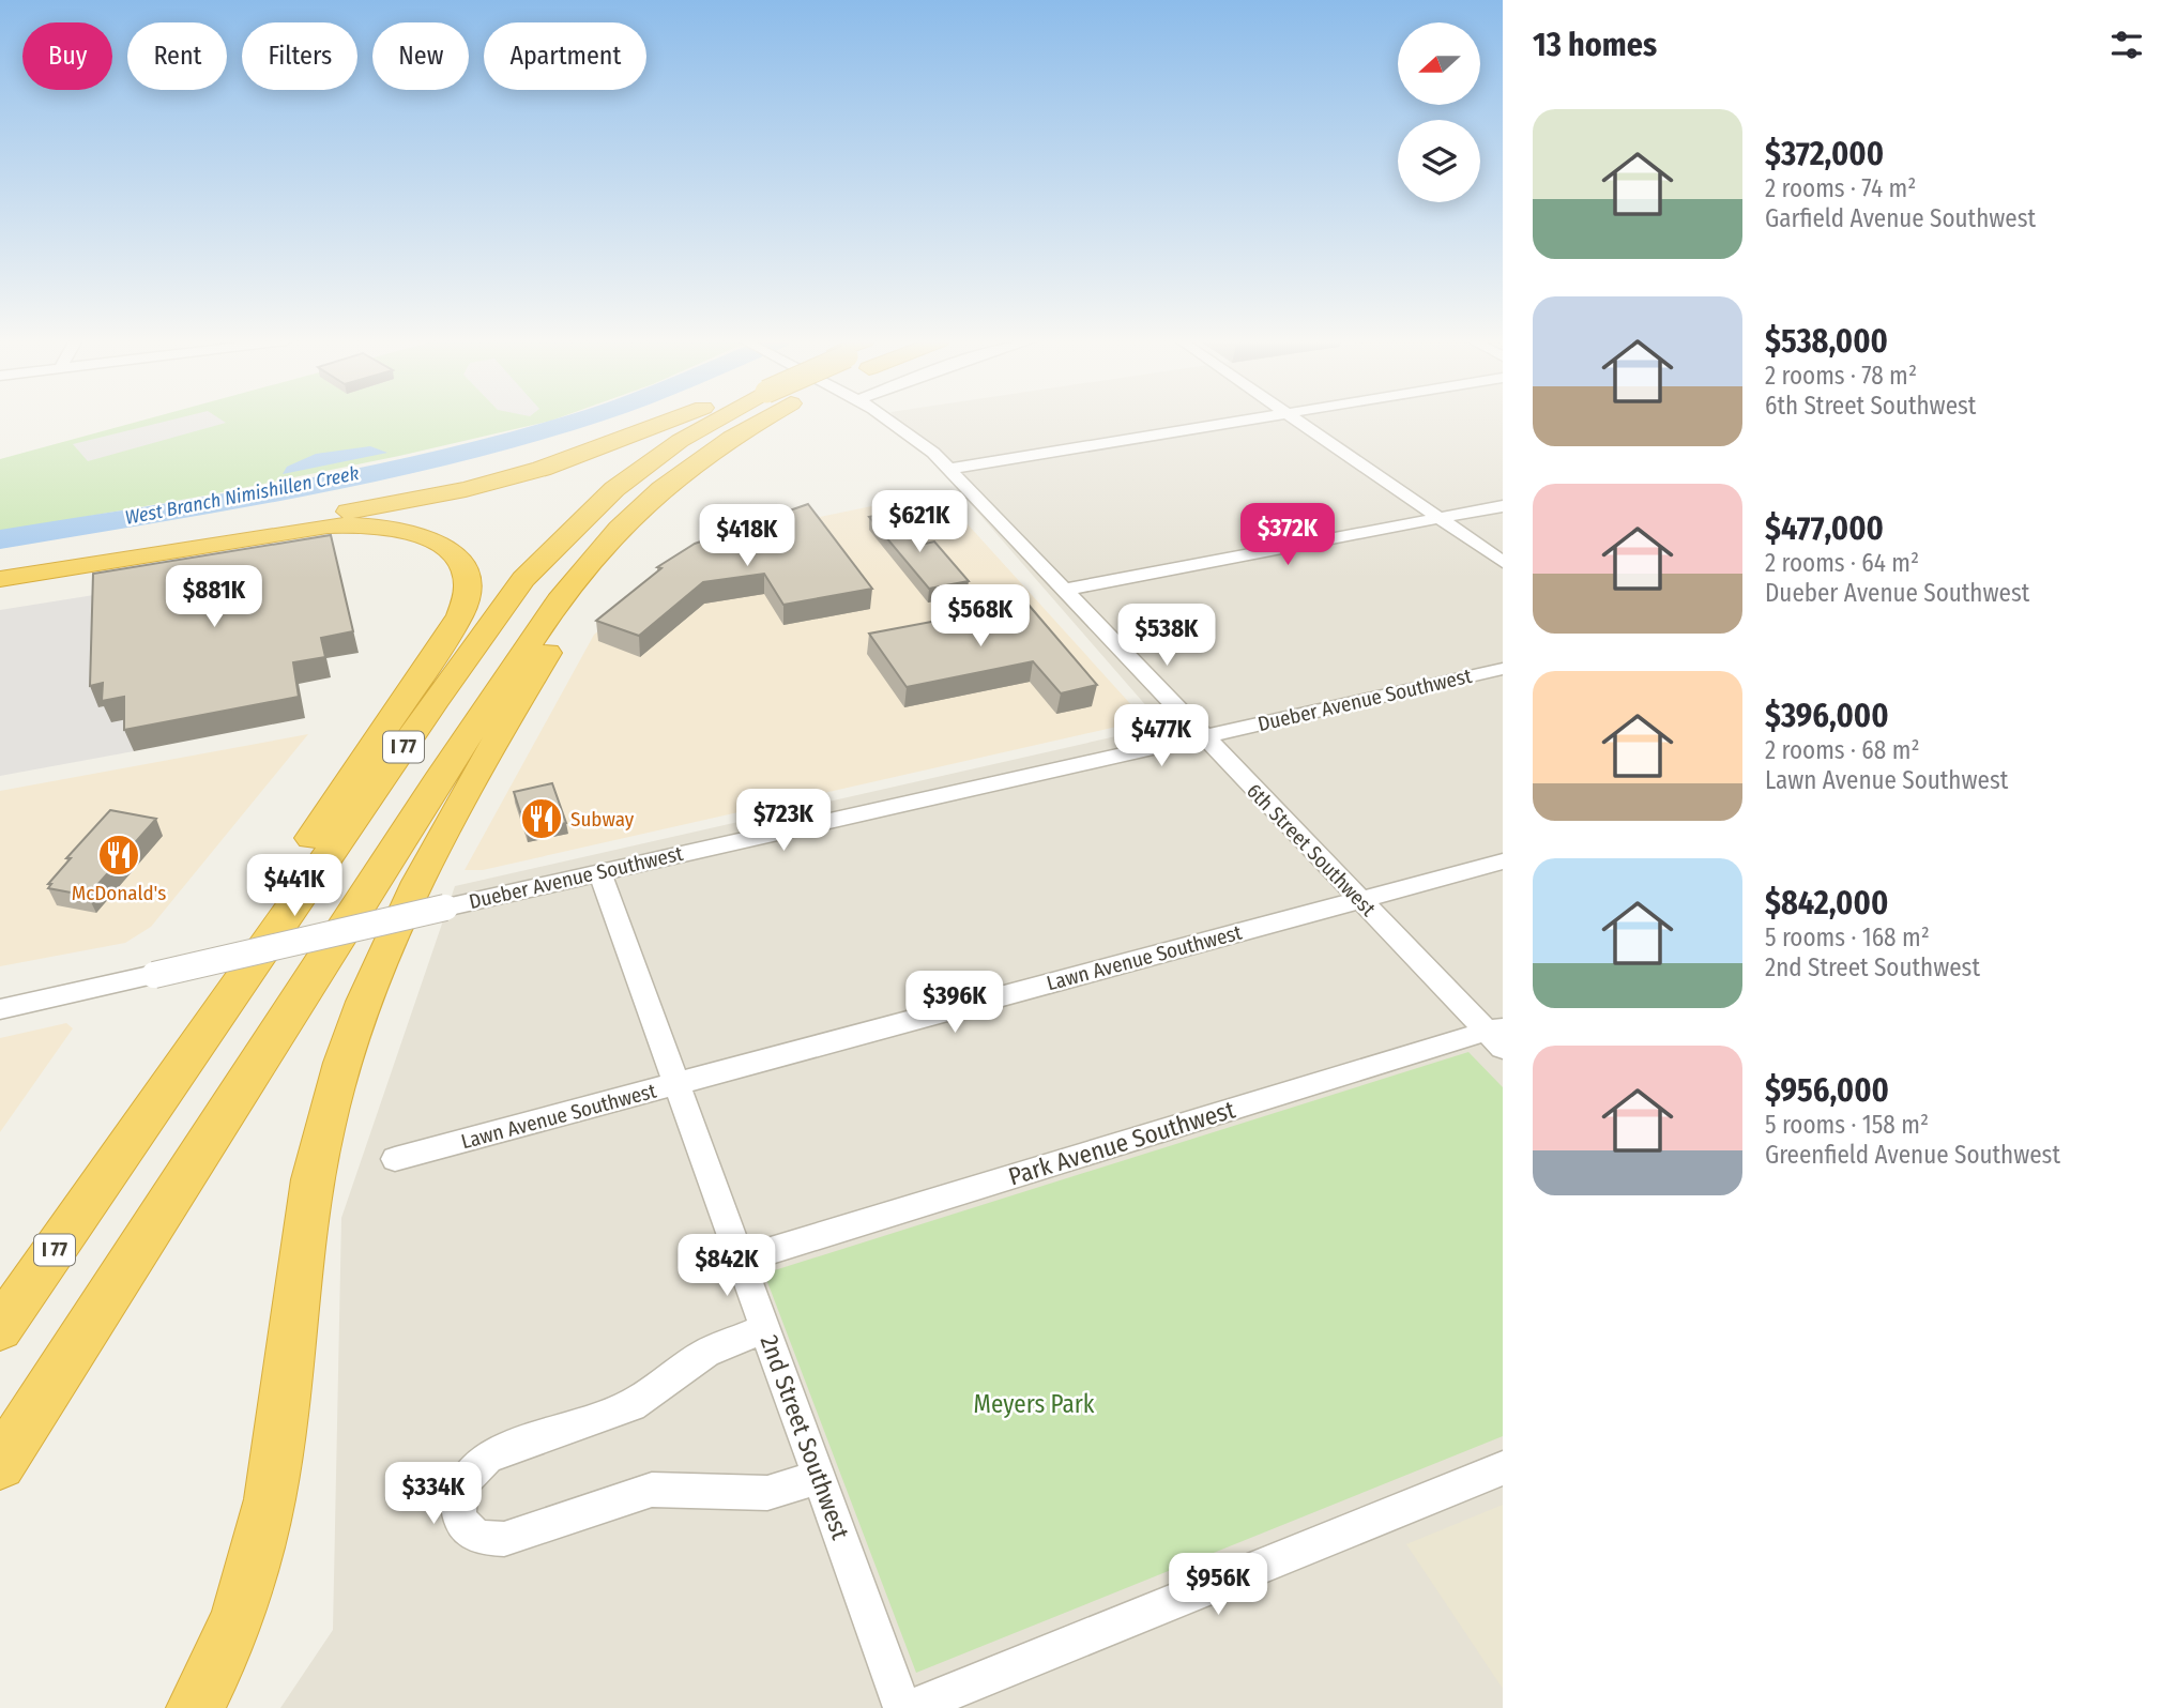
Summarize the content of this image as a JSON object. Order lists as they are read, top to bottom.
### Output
{
  "streets": {
    "highway": ["I 77"],
    "street": [
      "Dueber Avenue Southwest",
      "6th Street Southwest",
      "Lawn Avenue Southwest",
      "Park Avenue Southwest",
      "2nd Street Southwest"
    ]
  },
  "crossings": [
    ["Dueber Avenue Southwest", "6th Street Southwest"],
    ["Dueber Avenue Southwest", "2nd Street Southwest"],
    ["6th Street Southwest", "Lawn Avenue Southwest"],
    ["6th Street Southwest", "Park Avenue Southwest"],
    ["Lawn Avenue Southwest", "2nd Street Southwest"],
    ["Park Avenue Southwest", "2nd Street Southwest"]
  ],
  "water": ["West Branch Nimishillen Creek"],
  "parks": ["Meyers Park"],
  "places": {
    "restaurant": ["Subway", "McDonald's"]
  },
  "north": "left",
  "page": {
    "heading": "13 homes",
    "chip": [
      "Buy",
      "Rent",
      "Filters",
      "New",
      "Apartment"
    ],
    "list": [
      {
        "name": "$372,000",
        "note": "2 rooms · 74 m² · Garfield Avenue Southwest"
      },
      {
        "name": "$538,000",
        "note": "2 rooms · 78 m² · 6th Street Southwest"
      },
      {
        "name": "$477,000",
        "note": "2 rooms · 64 m² · Dueber Avenue Southwest"
      },
      {
        "name": "$396,000",
        "note": "2 rooms · 68 m² · Lawn Avenue Southwest"
      },
      {
        "name": "$842,000",
        "note": "5 rooms · 168 m² · 2nd Street Southwest"
      },
      {
        "name": "$956,000",
        "note": "5 rooms · 158 m² · Greenfield Avenue Southwest"
      }
    ],
    "price": [
      "$621K",
      "$372K",
      "$418K",
      "$881K",
      "$568K",
      "$538K",
      "$477K",
      "$723K",
      "$441K",
      "$396K",
      "$842K",
      "$334K",
      "$956K"
    ]
  }
}
